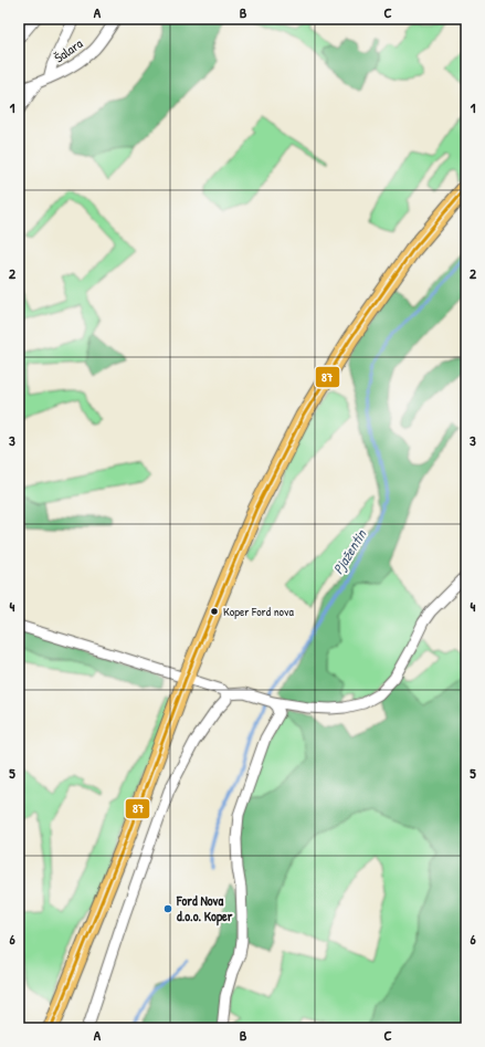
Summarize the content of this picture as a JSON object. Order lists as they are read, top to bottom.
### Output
{
  "streets": {
    "street": ["Šalara"]
  },
  "water": ["Pjažentin"],
  "places": ["Koper Ford nova", "Ford Nova d.o.o. Koper"],
  "lines": ["transit line 87"],
  "grid": {
    "columns": ["A", "B", "C"],
    "rows": [
      "1",
      "2",
      "3",
      "4",
      "5",
      "6"
    ]
  }
}
